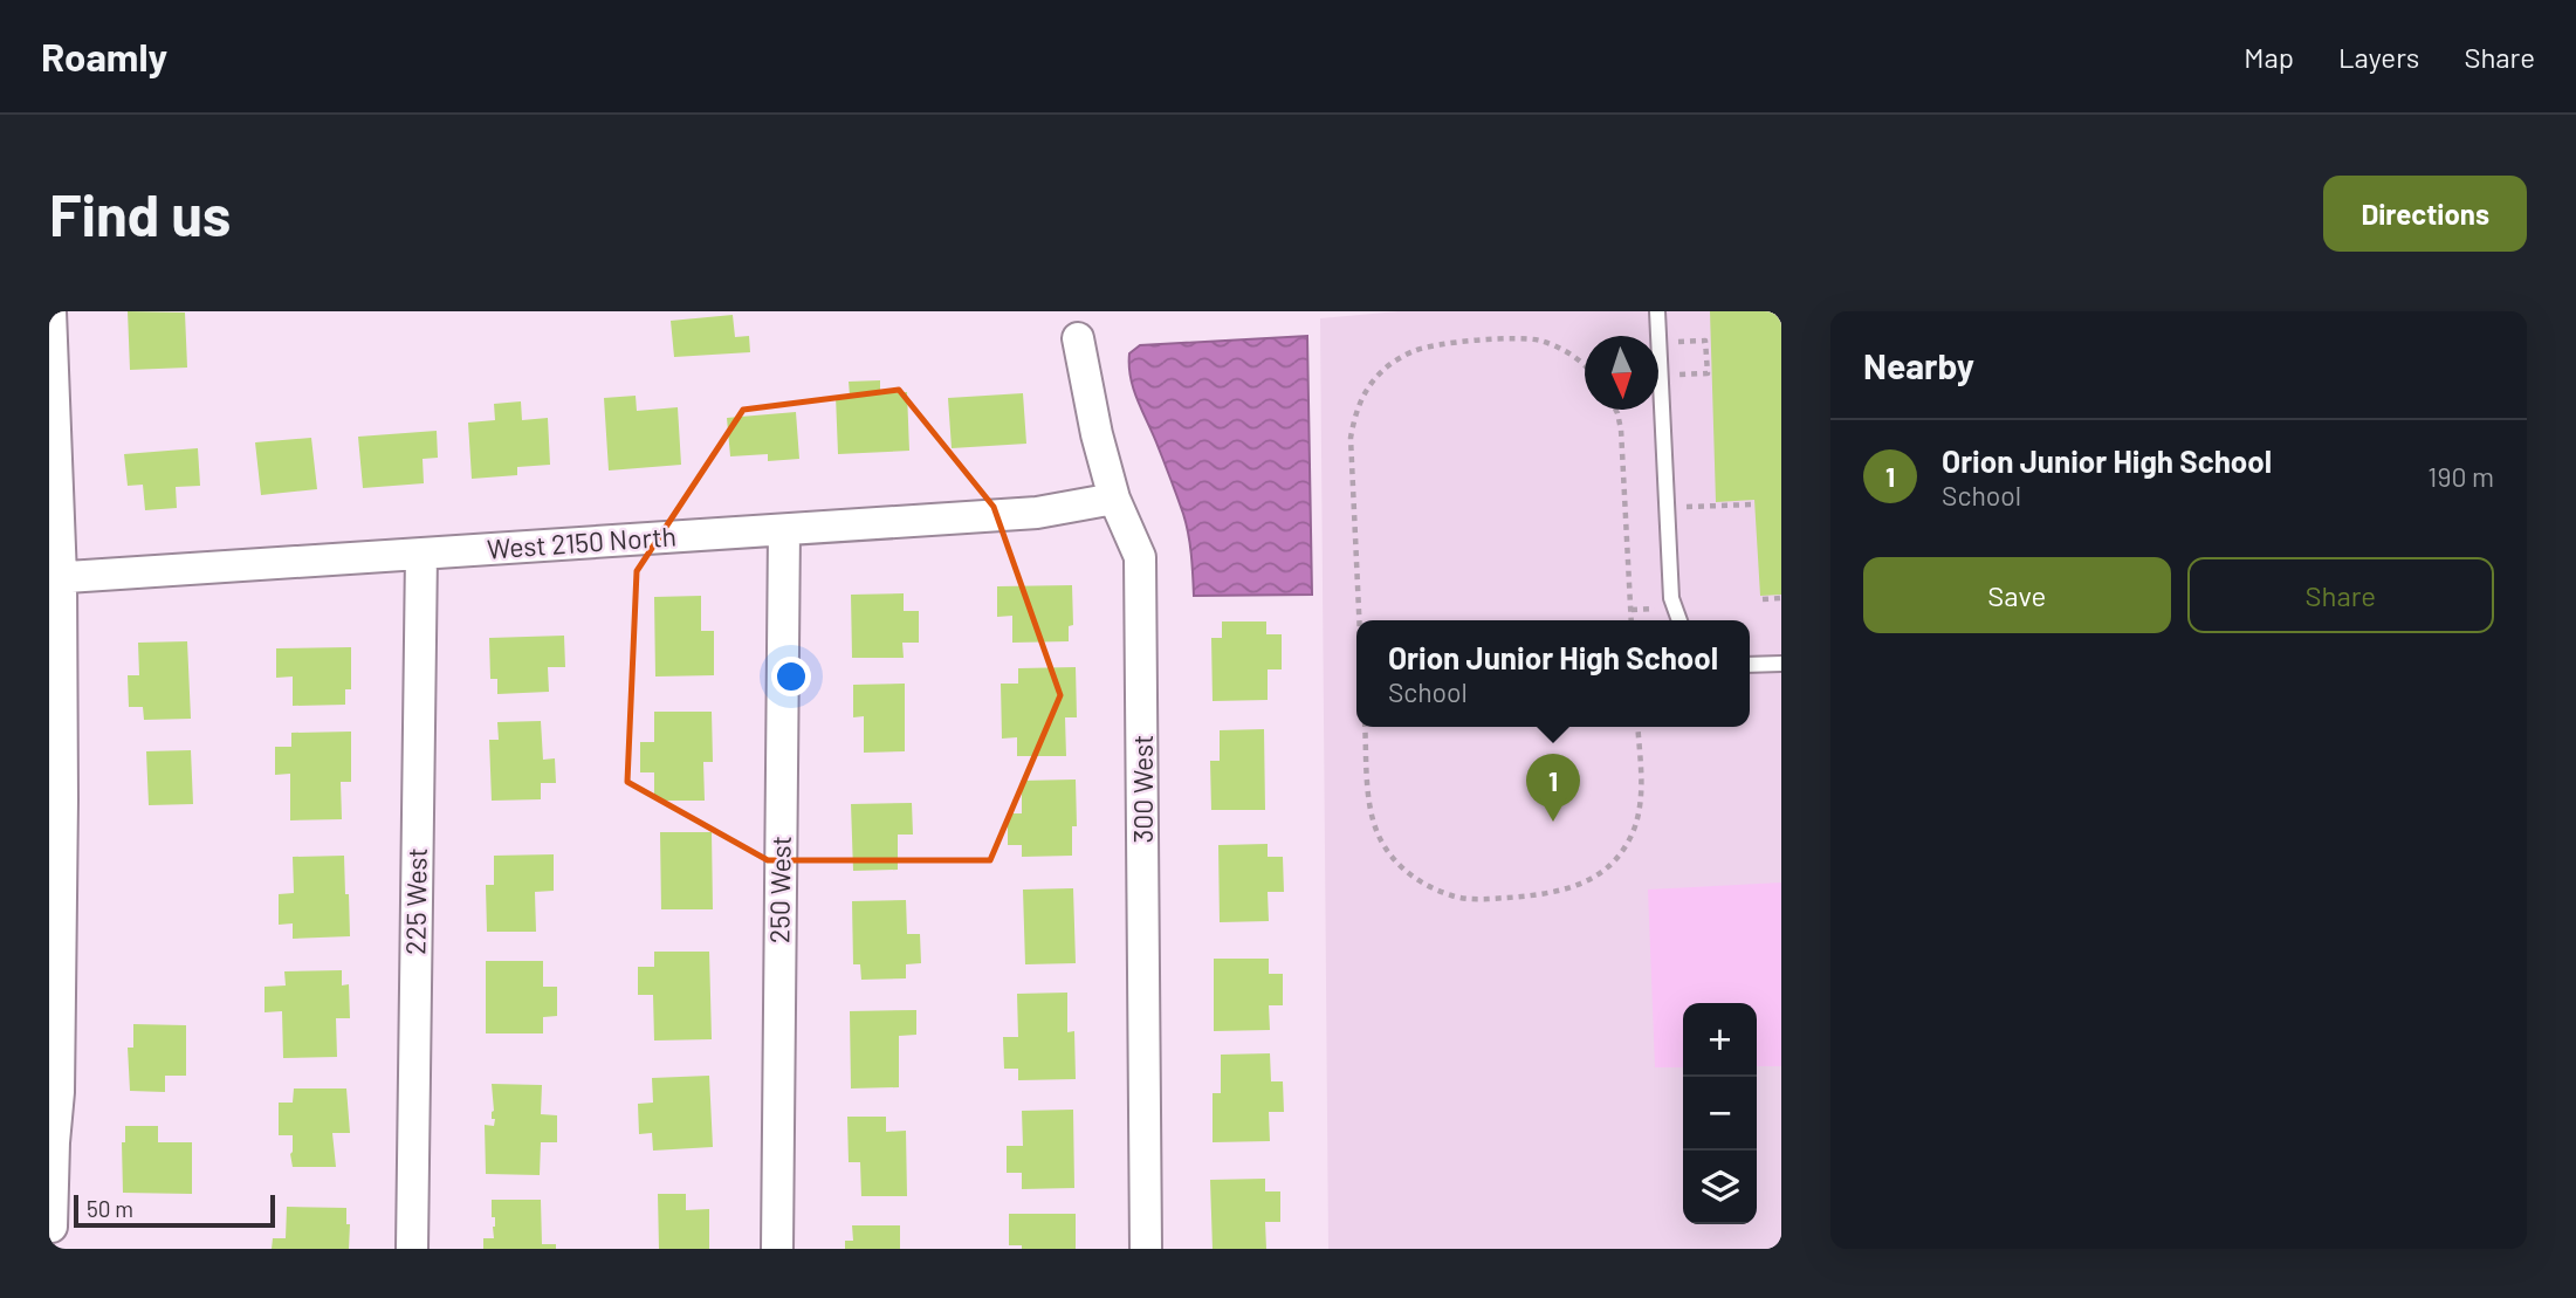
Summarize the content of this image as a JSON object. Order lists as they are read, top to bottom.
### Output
{
  "streets": {
    "street": [
      "West 2150 North",
      "300 West",
      "250 West",
      "225 West"
    ]
  },
  "crossings": [
    ["West 2150 North", "300 West"],
    ["West 2150 North", "250 West"],
    ["West 2150 North", "225 West"]
  ],
  "scale_bar": "50 m",
  "north": "bottom",
  "page": {
    "header": "Roamly",
    "nav": ["Map", "Layers", "Share"],
    "buttons": [
      "Directions",
      ["Save", "Share"]
    ],
    "title": "Find us",
    "heading": "Nearby",
    "list": [
      {
        "mark": "1",
        "name": "Orion Junior High School",
        "note": "School",
        "value": "190 m"
      }
    ],
    "popup": ["Orion Junior High School", "School"],
    "pins": "1",
    "map_buttons": ["+", "−"],
    "scale": "50 m"
  }
}
